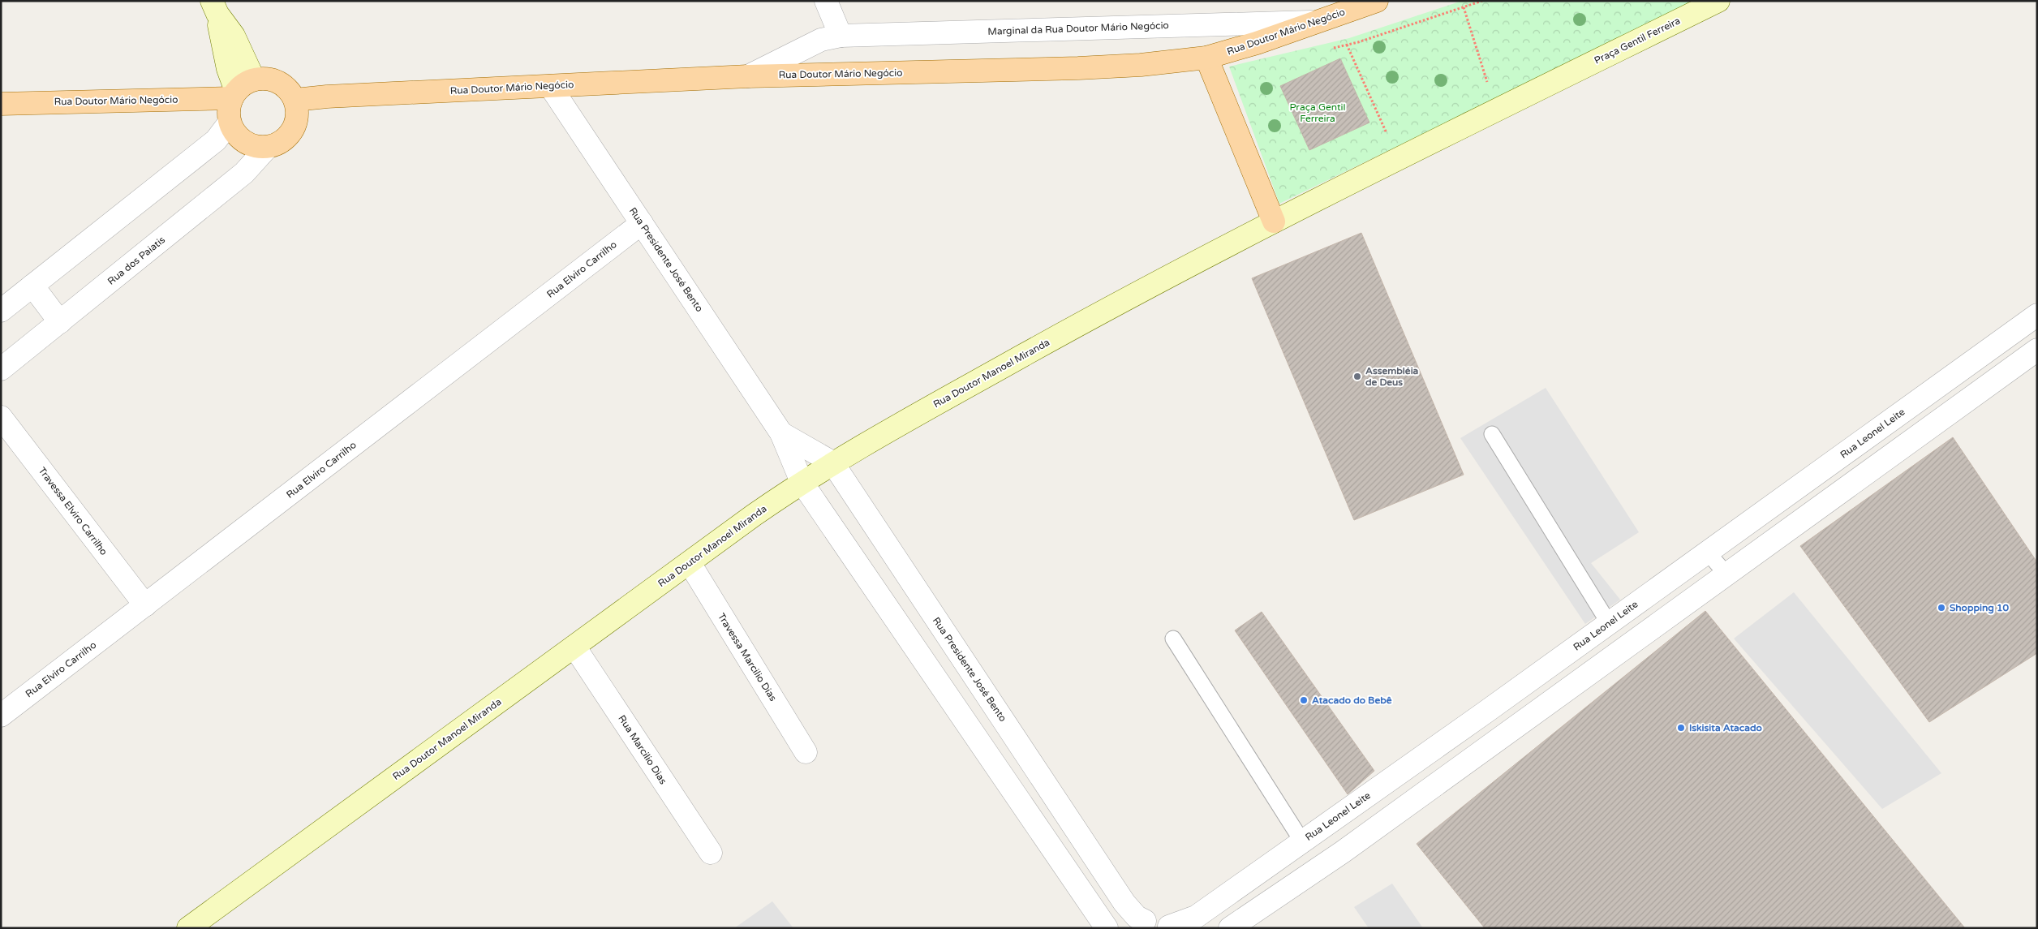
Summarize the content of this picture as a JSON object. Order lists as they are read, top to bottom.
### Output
{
  "streets": {
    "main road": ["Rua Doutor Mário Negócio", "Praça Gentil Ferreira", "Rua Doutor Manoel Miranda"],
    "street": [
      "Marginal da Rua Doutor Mário Negócio",
      "Rua Presidente José Bento",
      "Rua dos Paiatis",
      "Rua Elviro Carrilho",
      "Rua Leonel Leite",
      "Travessa Elviro Carrilho",
      "Travessa Marcilio Dias",
      "Rua Marcilio Dias"
    ]
  },
  "crossings": [
    ["Marginal da Rua Doutor Mário Negócio", "Rua Doutor Mário Negócio"],
    ["Rua Doutor Mário Negócio", "Rua Presidente José Bento"],
    ["Rua Doutor Mário Negócio", "Rua dos Paiatis"],
    ["Praça Gentil Ferreira", "Rua Doutor Manoel Miranda"],
    ["Rua Presidente José Bento", "Rua Elviro Carrilho"],
    ["Rua Presidente José Bento", "Rua Doutor Manoel Miranda"],
    ["Rua Elviro Carrilho", "Travessa Elviro Carrilho"],
    ["Rua Doutor Manoel Miranda", "Travessa Marcilio Dias"],
    ["Rua Doutor Manoel Miranda", "Rua Marcilio Dias"]
  ],
  "parks": ["Praça Gentil Ferreira"],
  "places": [
    "Assembléia de Deus",
    "Shopping 10",
    "Atacado do Bebê",
    "Iskisita Atacado"
  ]
}
